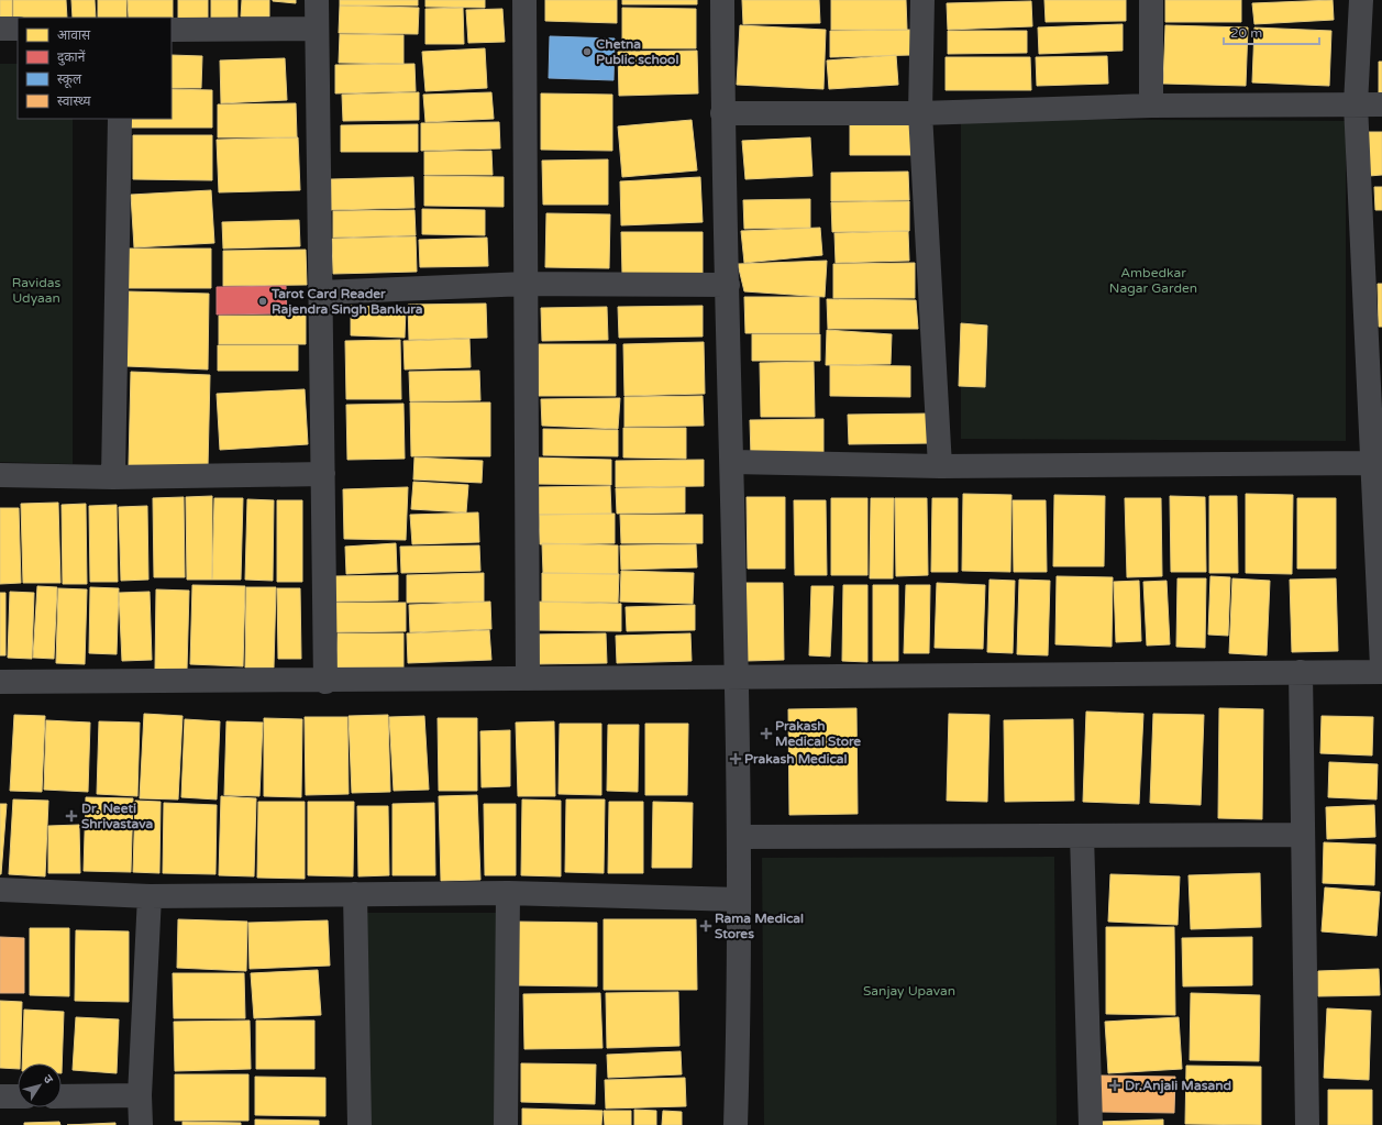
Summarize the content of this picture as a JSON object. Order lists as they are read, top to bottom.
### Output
{
  "parks": ["Ambedkar Nagar Garden", "Ravidas Udyaan", "Sanjay Upavan"],
  "places": {
    "other": ["Chetna Public school", "Tarot Card Reader Rajendra Singh Bankura"],
    "health": [
      "Prakash Medical Store",
      "Prakash Medical",
      "Dr. Neeti Shrivastava",
      "Rama Medical Stores",
      "Dr.Anjali Masand"
    ]
  },
  "legend": [
    "आवास",
    "दुकानें",
    "स्कूल",
    "स्वास्थ्य"
  ],
  "scale_bar": "20 m",
  "north": "top right"
}
